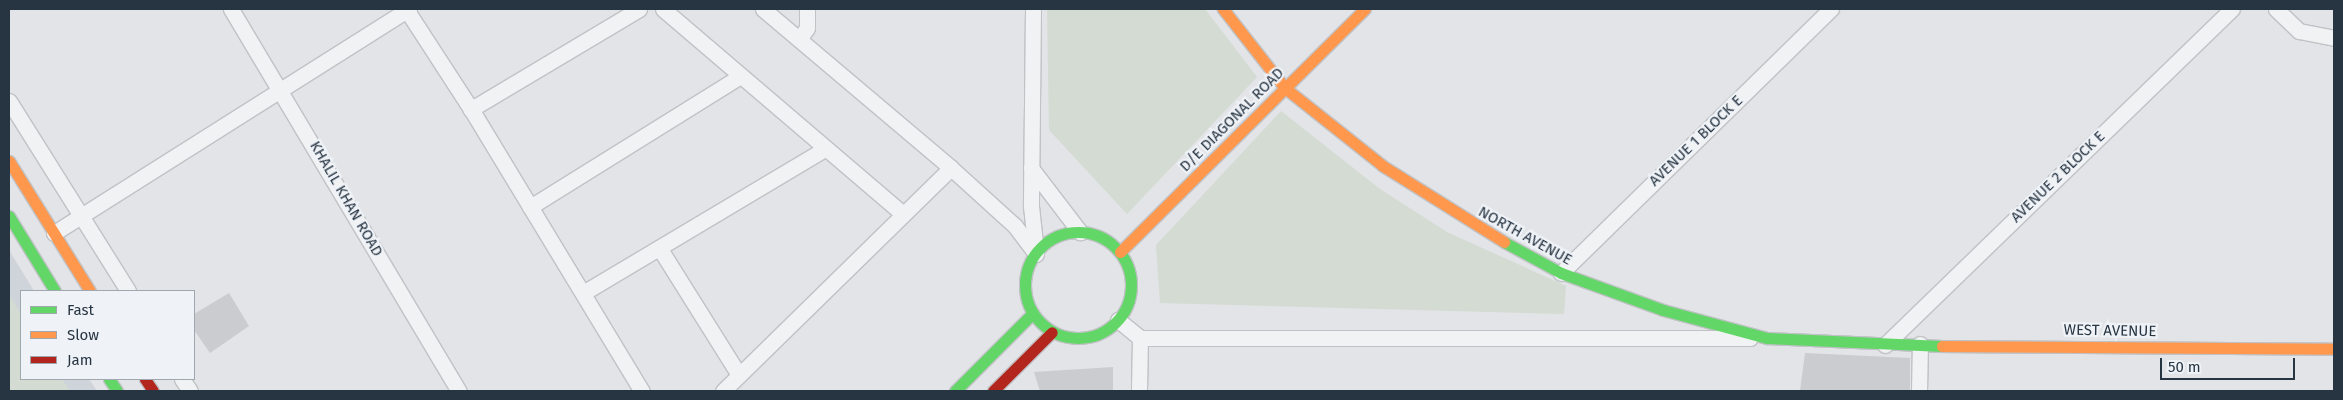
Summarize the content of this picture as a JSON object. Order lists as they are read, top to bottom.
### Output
{
  "streets": {
    "street": [
      "D/E DIAGONAL ROAD",
      "AVENUE 1 BLOCK E",
      "AVENUE 2 BLOCK E",
      "KHALIL KHAN ROAD",
      "NORTH AVENUE",
      "WEST AVENUE"
    ]
  },
  "crossings": [
    ["D/E DIAGONAL ROAD", "NORTH AVENUE"],
    ["AVENUE 1 BLOCK E", "NORTH AVENUE"],
    ["AVENUE 2 BLOCK E", "NORTH AVENUE"],
    ["AVENUE 2 BLOCK E", "WEST AVENUE"],
    ["NORTH AVENUE", "WEST AVENUE"]
  ],
  "legend": ["Fast", "Slow", "Jam"],
  "scale_bar": "50 m"
}
